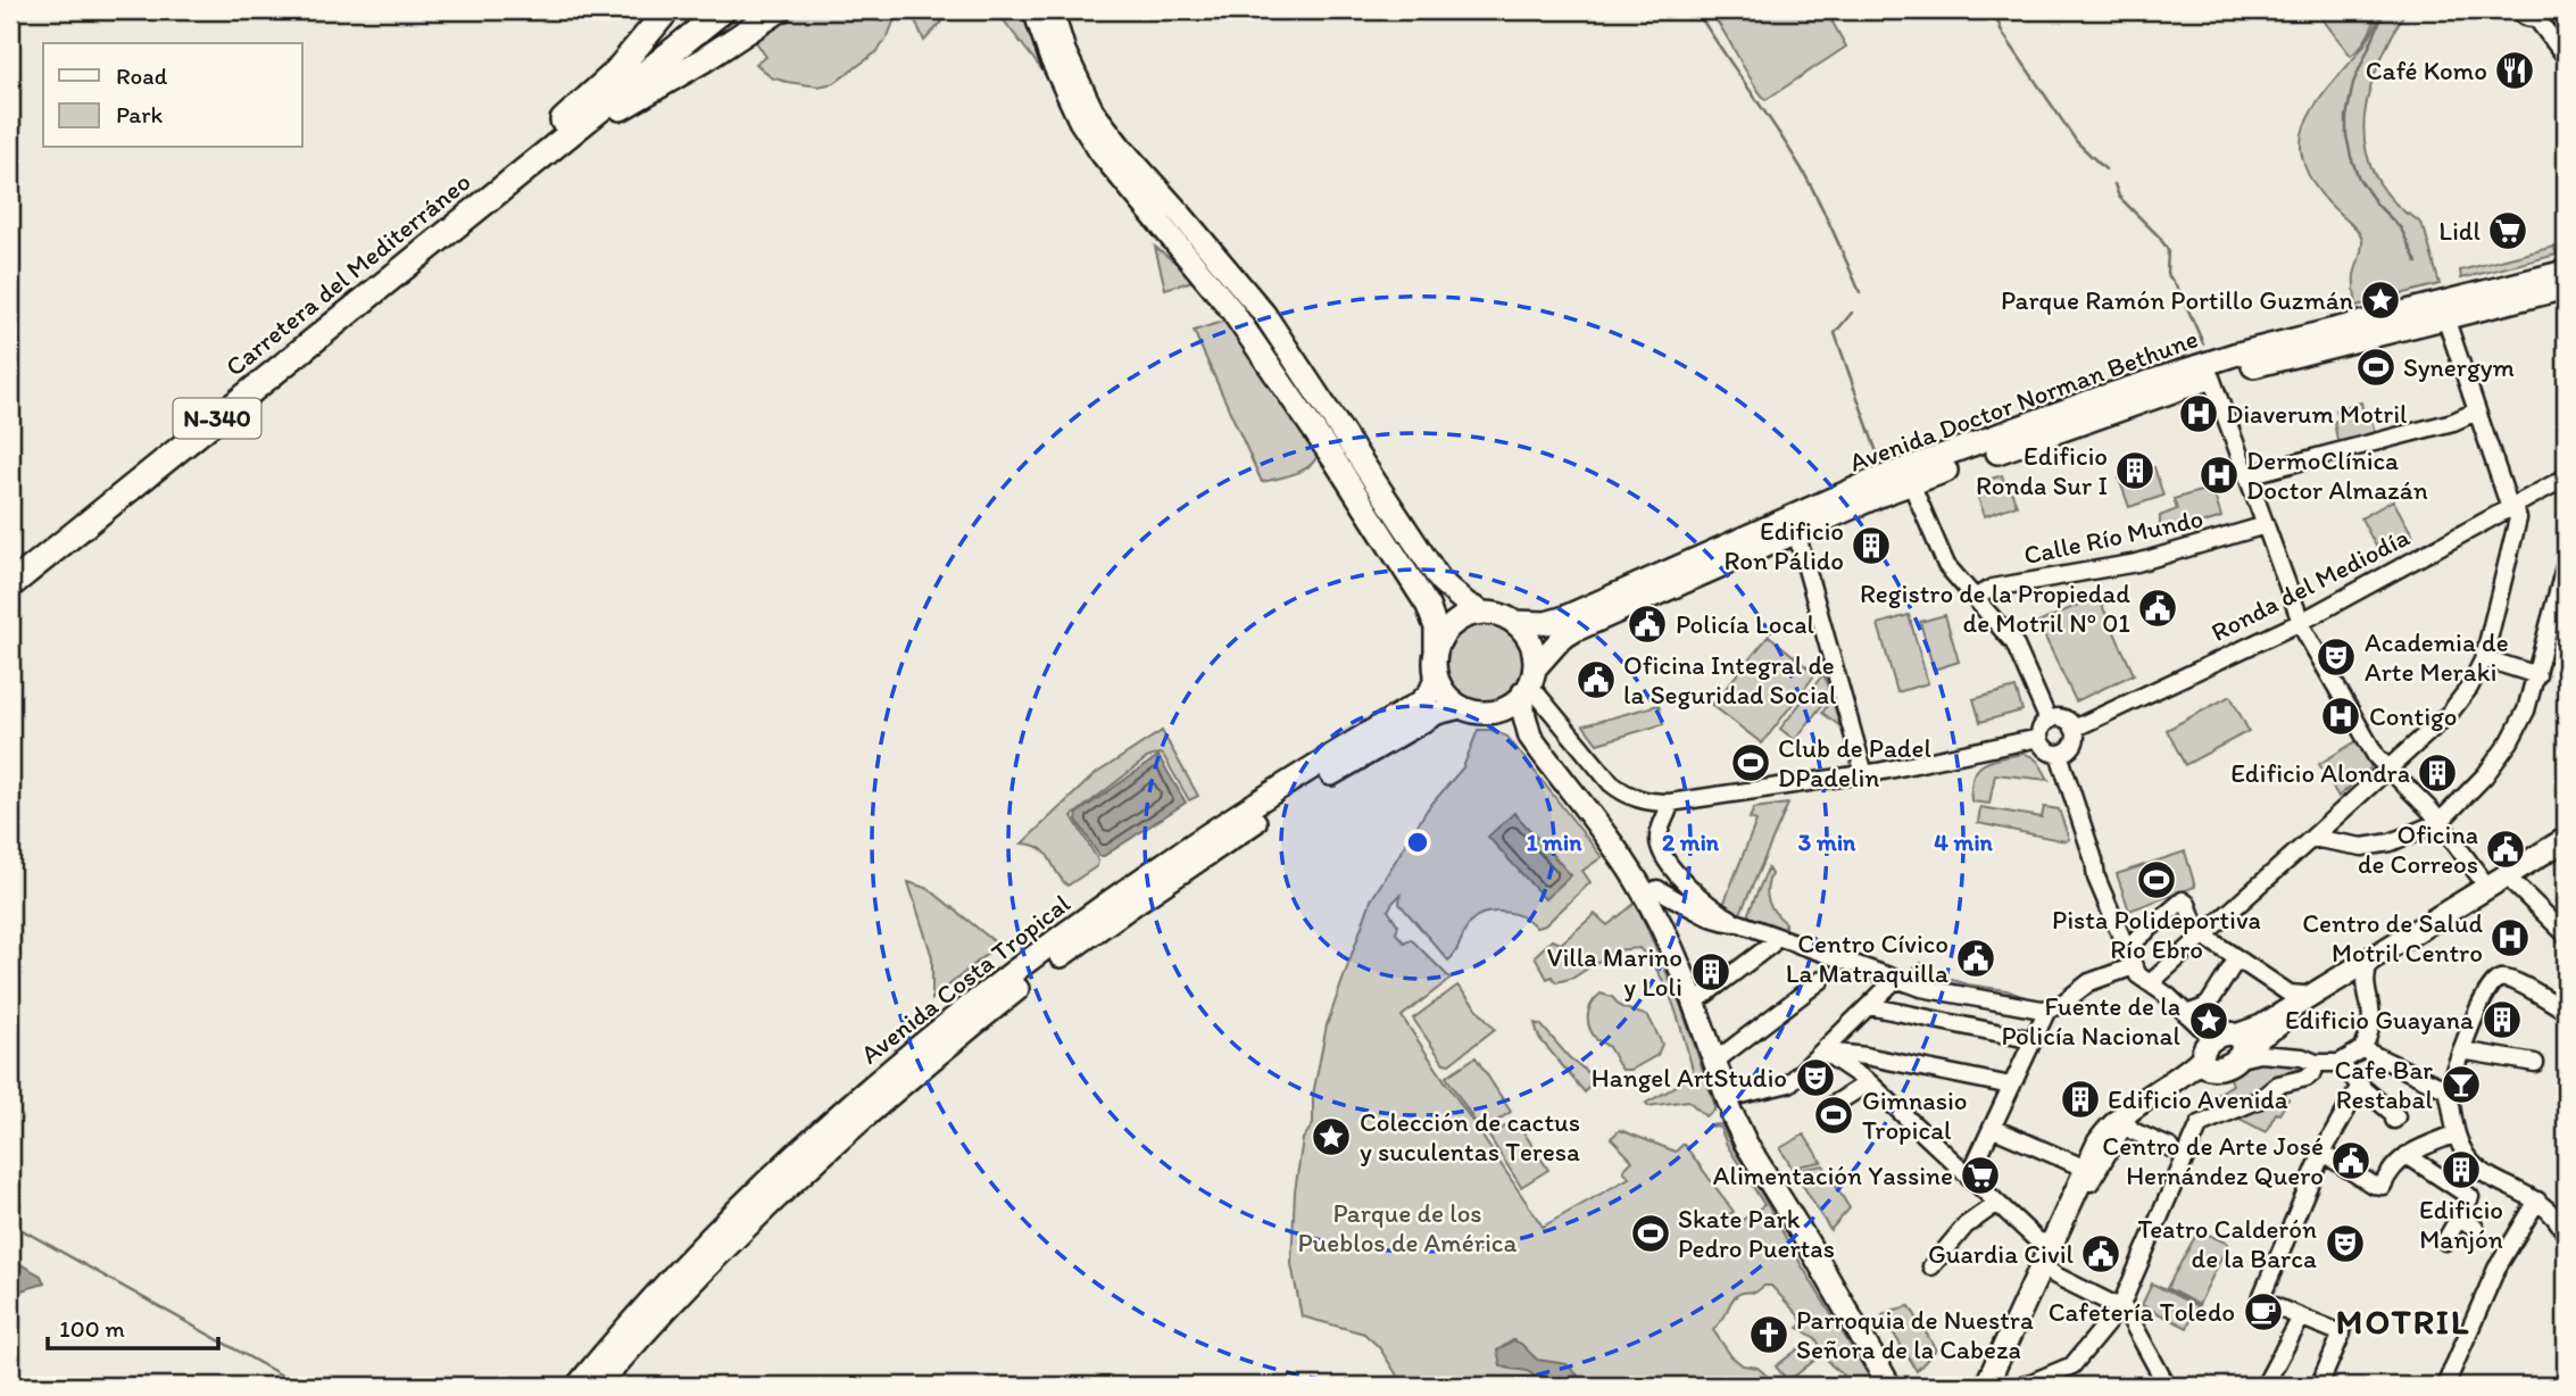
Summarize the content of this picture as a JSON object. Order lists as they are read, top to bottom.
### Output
{
  "streets": {
    "highway": ["Carretera del Mediterráneo", "N-340"],
    "main road": ["Avenida Doctor Norman Bethune", "Avenida Costa Tropical"],
    "street": ["Calle Río Mundo", "Ronda del Mediodía"]
  },
  "crossings": [
    ["Avenida Doctor Norman Bethune", "Avenida Costa Tropical"]
  ],
  "districts": ["MOTRIL"],
  "parks": ["Parque de los Pueblos de América"],
  "places": {
    "restaurant": ["Café Komo"],
    "supermarket": ["Lidl", "Alimentación Yassine"],
    "place": ["Parque Ramón Portillo Guzmán", "Fuente de la Policía Nacional", "Colección de cactus y suculentas Teresa"],
    "sports": [
      "Synergym",
      "Club de Padel DPadelin",
      "Pista Polideportiva Río Ebro",
      "Gimnasio Tropical",
      "Skate Park Pedro Puertas"
    ],
    "hospital": [
      "Diaverum Motril",
      "DermoClínica Doctor Almazán",
      "Contigo",
      "Centro de Salud Motril Centro"
    ],
    "building": [
      "Edificio Ronda Sur I",
      "Edificio Ron Pálido",
      "Edificio Alondra",
      "Villa Marino y Loli",
      "Edificio Guayana",
      "Edificio Avenida",
      "Edificio Manjón"
    ],
    "public building": [
      "Registro de la Propiedad de Motril Nº 01",
      "Policía Local",
      "Oficina Integral de la Seguridad Social",
      "Oficina de Correos",
      "Centro Cívico La Matraquilla",
      "Centro de Arte José Hernández Quero",
      "Guardia Civil"
    ],
    "theatre": ["Academia de Arte Meraki", "Hangel ArtStudio", "Teatro Calderón de la Barca"],
    "bar": ["Cafe Bar Restabal"],
    "cafe": ["Cafetería Toledo"],
    "church": ["Parroquia de Nuestra Señora de la Cabeza"]
  },
  "legend": ["Road", "Park"],
  "scale_bar": "100 m",
  "rings": [
    "1 min",
    "2 min",
    "3 min",
    "4 min"
  ]
}
